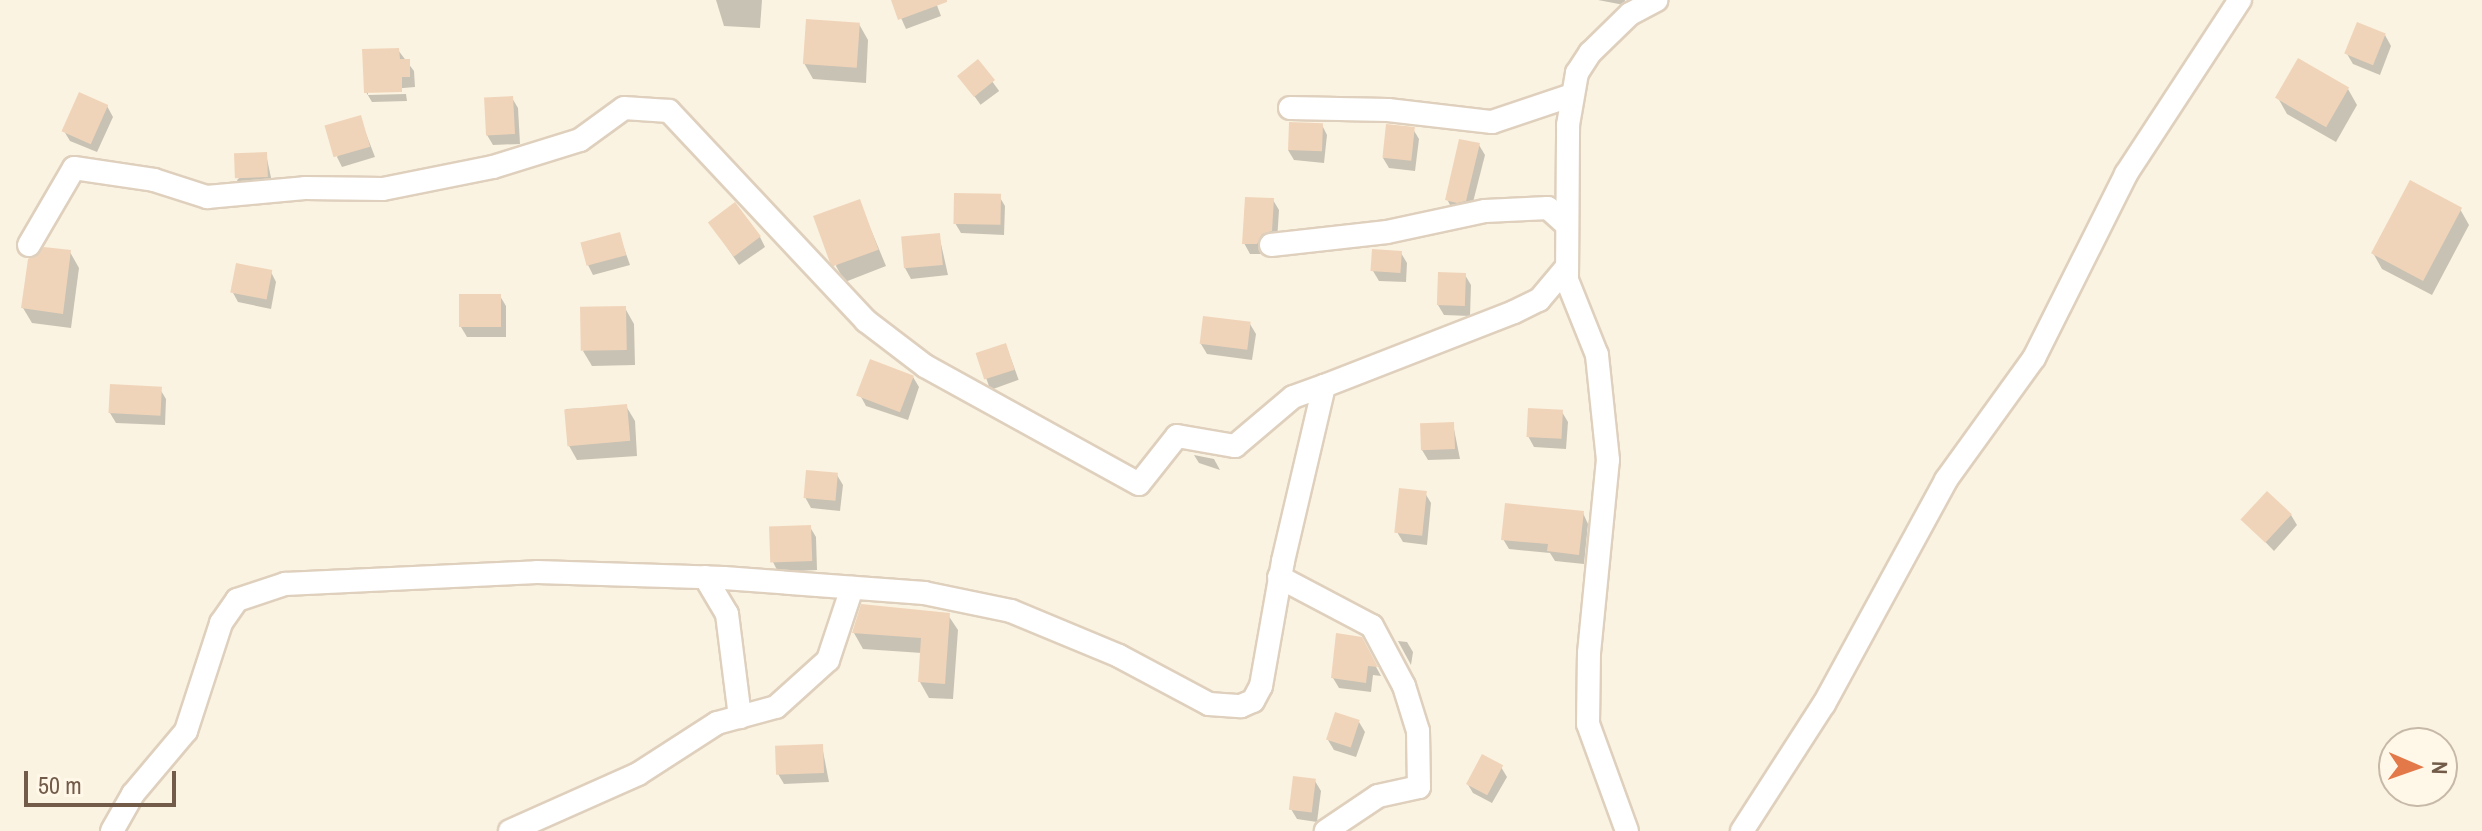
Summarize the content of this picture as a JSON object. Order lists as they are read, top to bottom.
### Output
{
  "scale_bar": "50 m",
  "north": "right"
}
